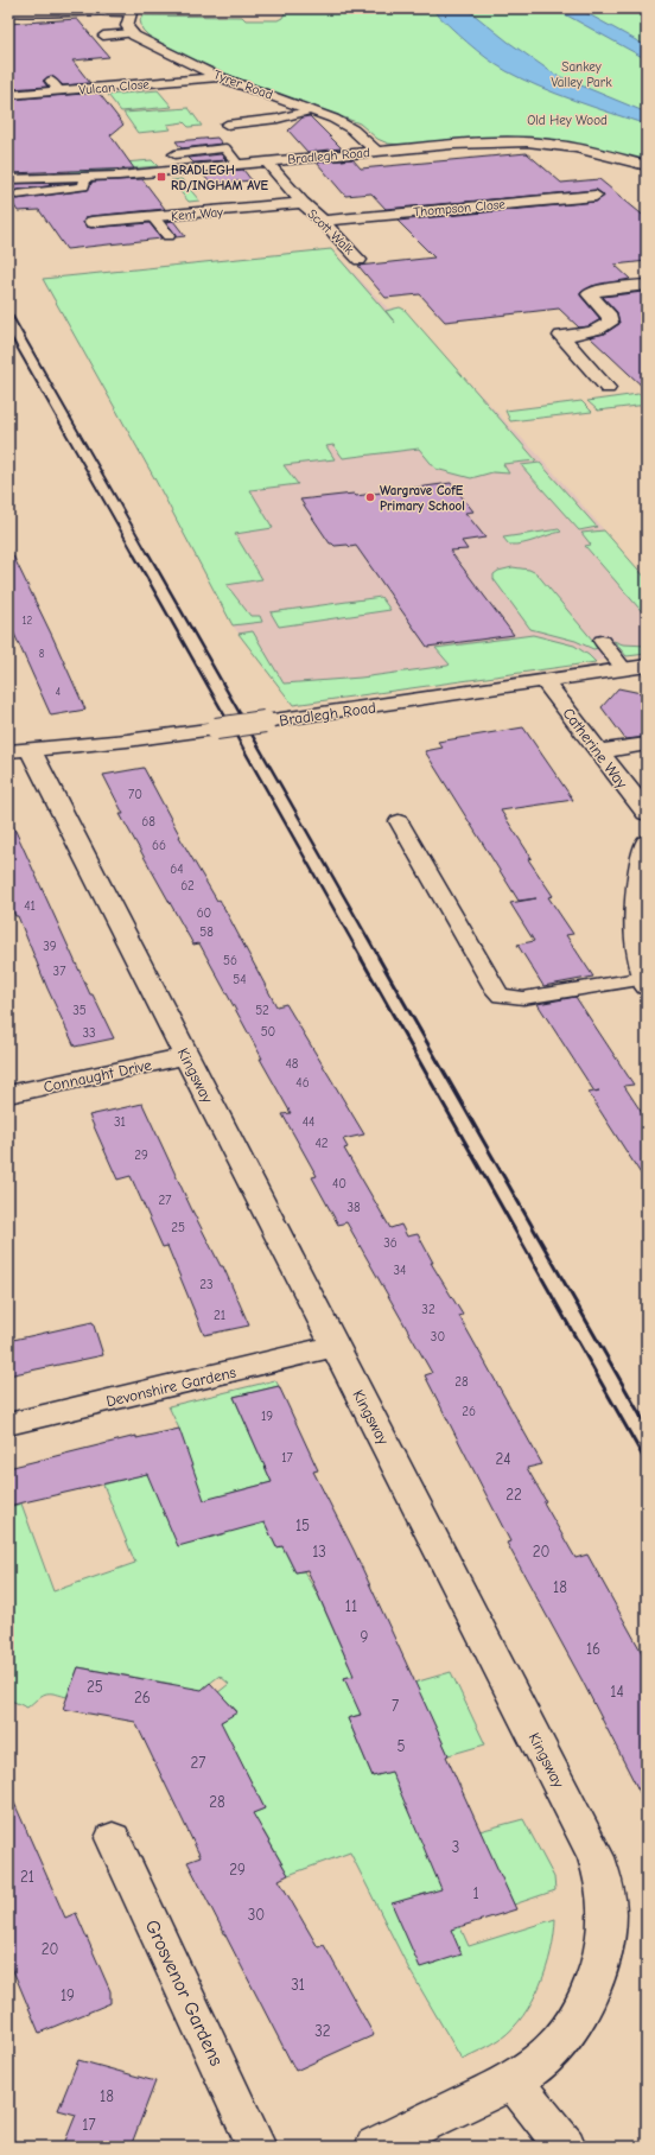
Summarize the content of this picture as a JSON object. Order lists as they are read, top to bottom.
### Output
{
  "streets": {
    "street": [
      "Tyrer Road",
      "Vulcan Close",
      "Bradlegh Road",
      "Thompson Close",
      "Kent Way",
      "Scott Walk",
      "Catherine Way",
      "Connaught Drive",
      "Kingsway",
      "Devonshire Gardens",
      "Grosvenor Gardens"
    ]
  },
  "crossings": [
    ["Tyrer Road", "Vulcan Close"],
    ["Tyrer Road", "Bradlegh Road"],
    ["Bradlegh Road", "Scott Walk"],
    ["Bradlegh Road", "Catherine Way"],
    ["Bradlegh Road", "Kingsway"],
    ["Thompson Close", "Scott Walk"],
    ["Kent Way", "Scott Walk"],
    ["Connaught Drive", "Kingsway"],
    ["Kingsway", "Devonshire Gardens"]
  ],
  "parks": ["Sankey Valley Park", "Old Hey Wood"],
  "places": {
    "transit": ["BRADLEGH RD/INGHAM AVE"],
    "other": ["Wargrave CofE Primary School"]
  },
  "house_numbers": [
    "12",
    "8",
    "4",
    "70",
    "68",
    "66",
    "64",
    "62",
    "41",
    "60",
    "58",
    "39",
    "56",
    "37",
    "54",
    "35",
    "52",
    "50",
    "33",
    "48",
    "46",
    "31",
    "44",
    "42",
    "29",
    "40",
    "27",
    "38",
    "25",
    "36",
    "34",
    "23",
    "32",
    "21",
    "30",
    "28",
    "26",
    "19",
    "17",
    "24",
    "22",
    "15",
    "13",
    "20",
    "18",
    "11",
    "9",
    "16",
    "25",
    "14",
    "26",
    "7",
    "5",
    "27",
    "28",
    "3",
    "29",
    "21",
    "1",
    "30",
    "20",
    "31",
    "19",
    "32",
    "18",
    "17"
  ]
}
